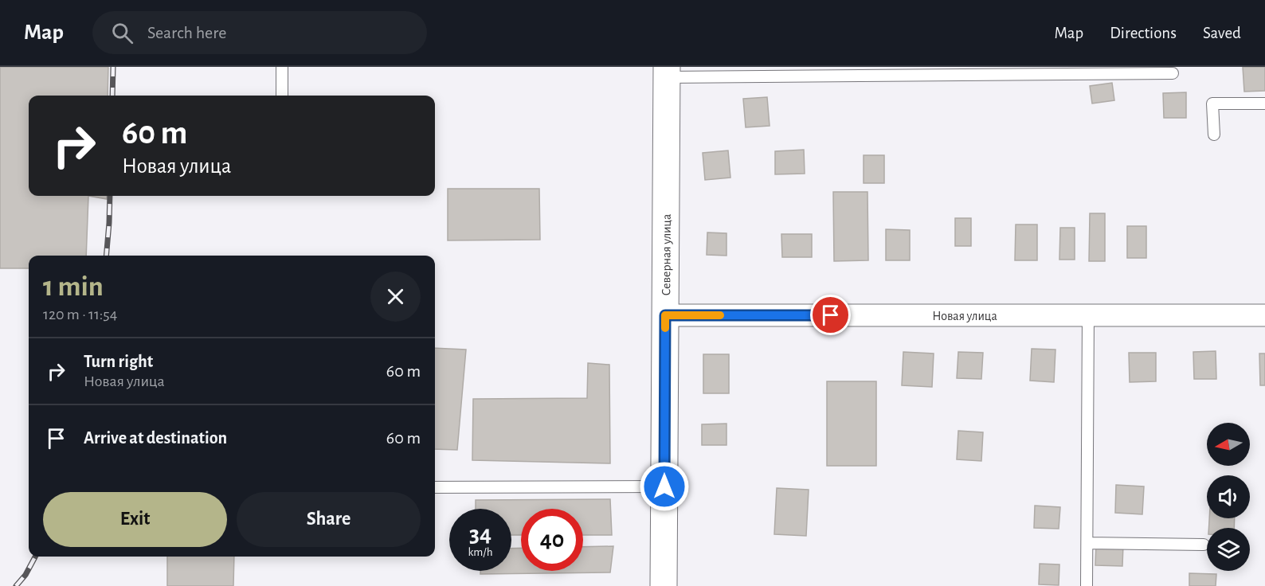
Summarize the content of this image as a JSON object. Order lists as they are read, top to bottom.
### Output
{
  "streets": {
    "street": ["Северная улица", "Новая улица"]
  },
  "crossings": [
    ["Северная улица", "Новая улица"]
  ],
  "north": "left",
  "page": {
    "header": "Map",
    "search": "Search here",
    "nav": ["Map", "Directions", "Saved"],
    "turn": ["60 m", "Новая улица"],
    "heading": ["1 min", "120 m · 11:54"],
    "list": [
      {
        "name": "Turn right",
        "note": "Новая улица",
        "value": "60 m"
      },
      {
        "name": "Arrive at destination",
        "value": "60 m"
      }
    ],
    "buttons": ["Exit", "Share"],
    "speed": "34 km/h",
    "limit": "40"
  }
}
